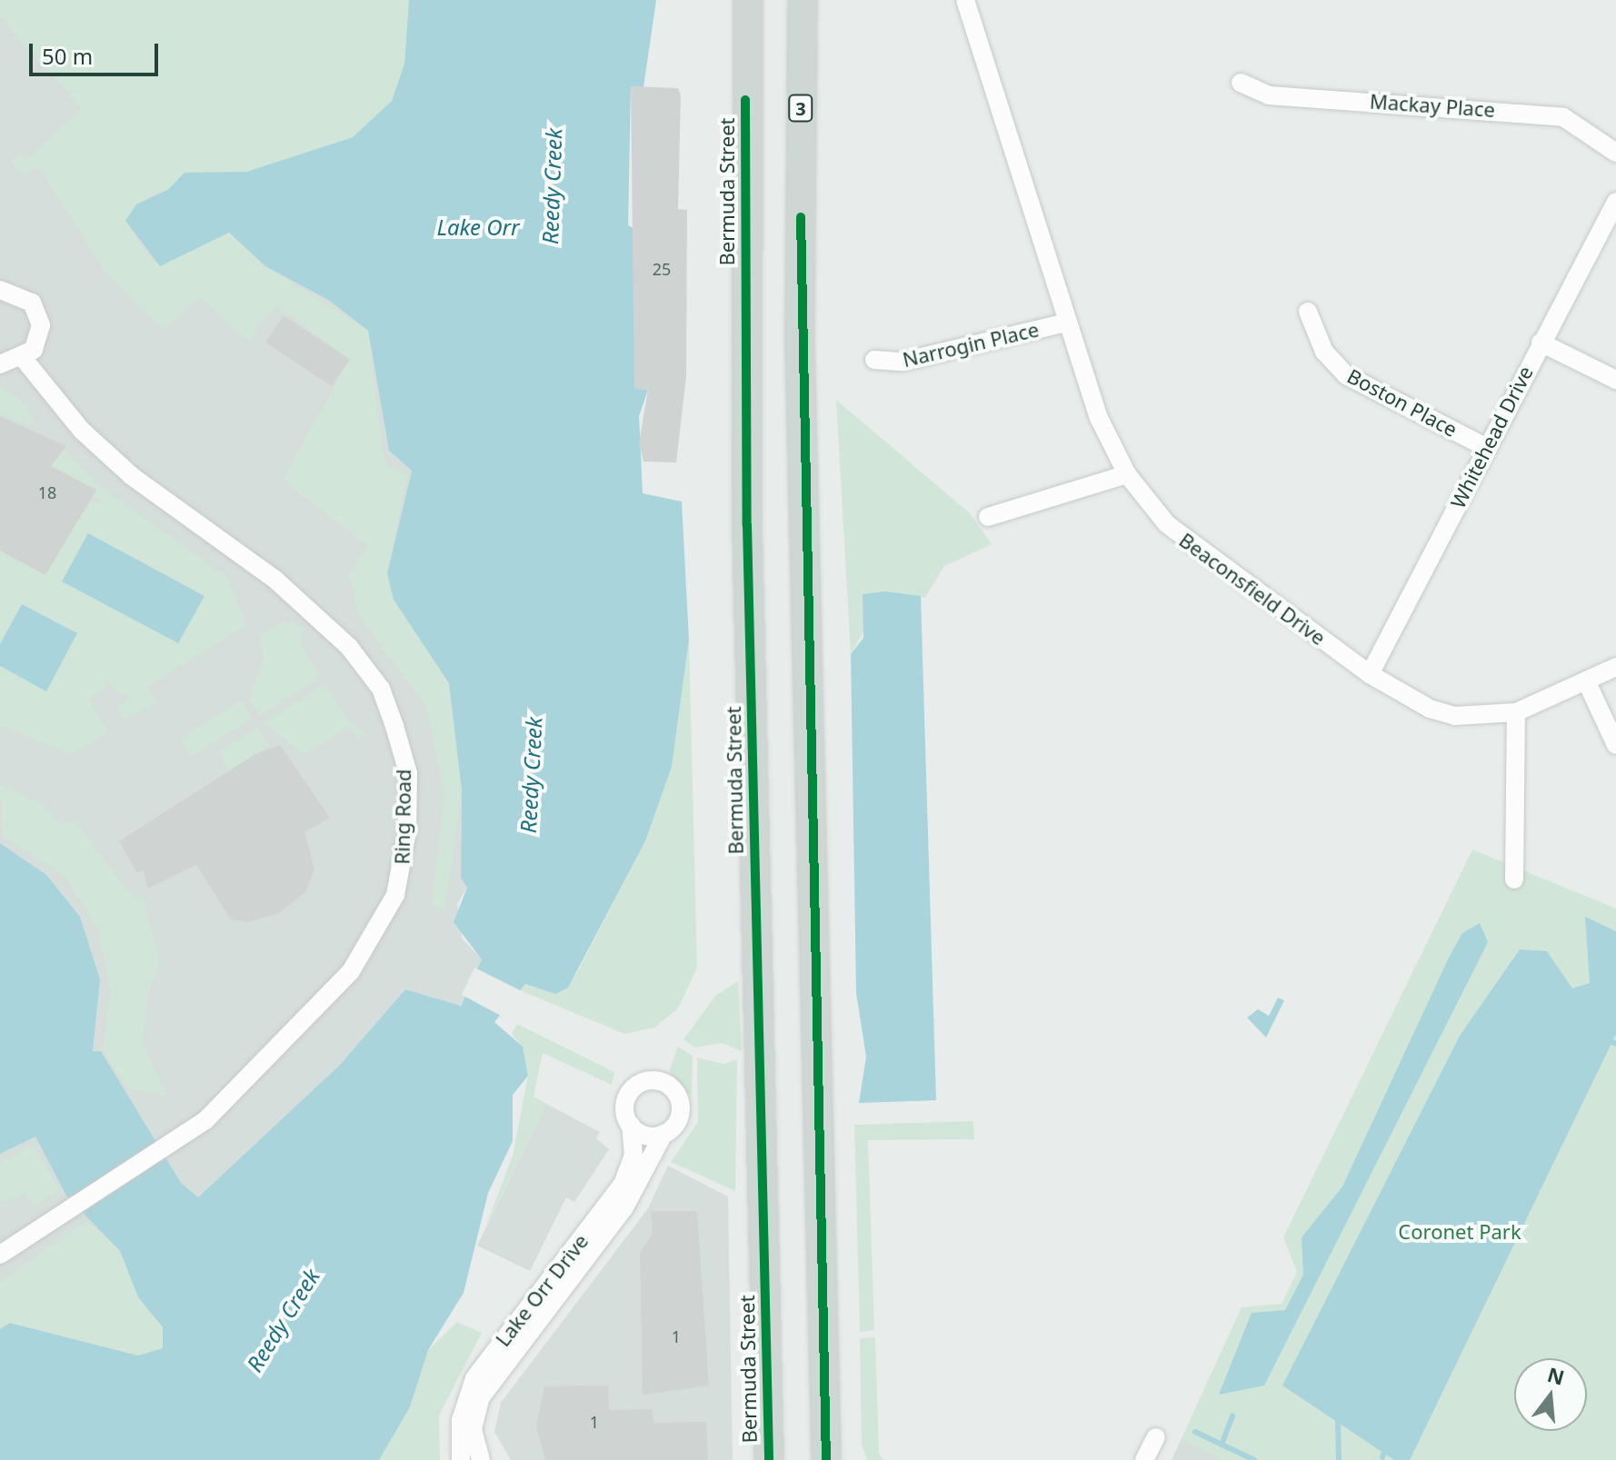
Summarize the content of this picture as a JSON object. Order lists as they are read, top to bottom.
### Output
{
  "streets": {
    "main road": ["3", "Bermuda Street"],
    "street": [
      "Mackay Place",
      "Narrogin Place",
      "Boston Place",
      "Whitehead Drive",
      "Beaconsfield Drive",
      "Ring Road",
      "Lake Orr Drive"
    ]
  },
  "crossings": [
    ["Narrogin Place", "Beaconsfield Drive"],
    ["Boston Place", "Whitehead Drive"],
    ["Whitehead Drive", "Beaconsfield Drive"]
  ],
  "water": ["Reedy Creek", "Lake Orr"],
  "parks": ["Coronet Park"],
  "house_numbers": [
    "25",
    "18",
    "1",
    "1"
  ],
  "scale_bar": "50 m",
  "north": "top"
}
